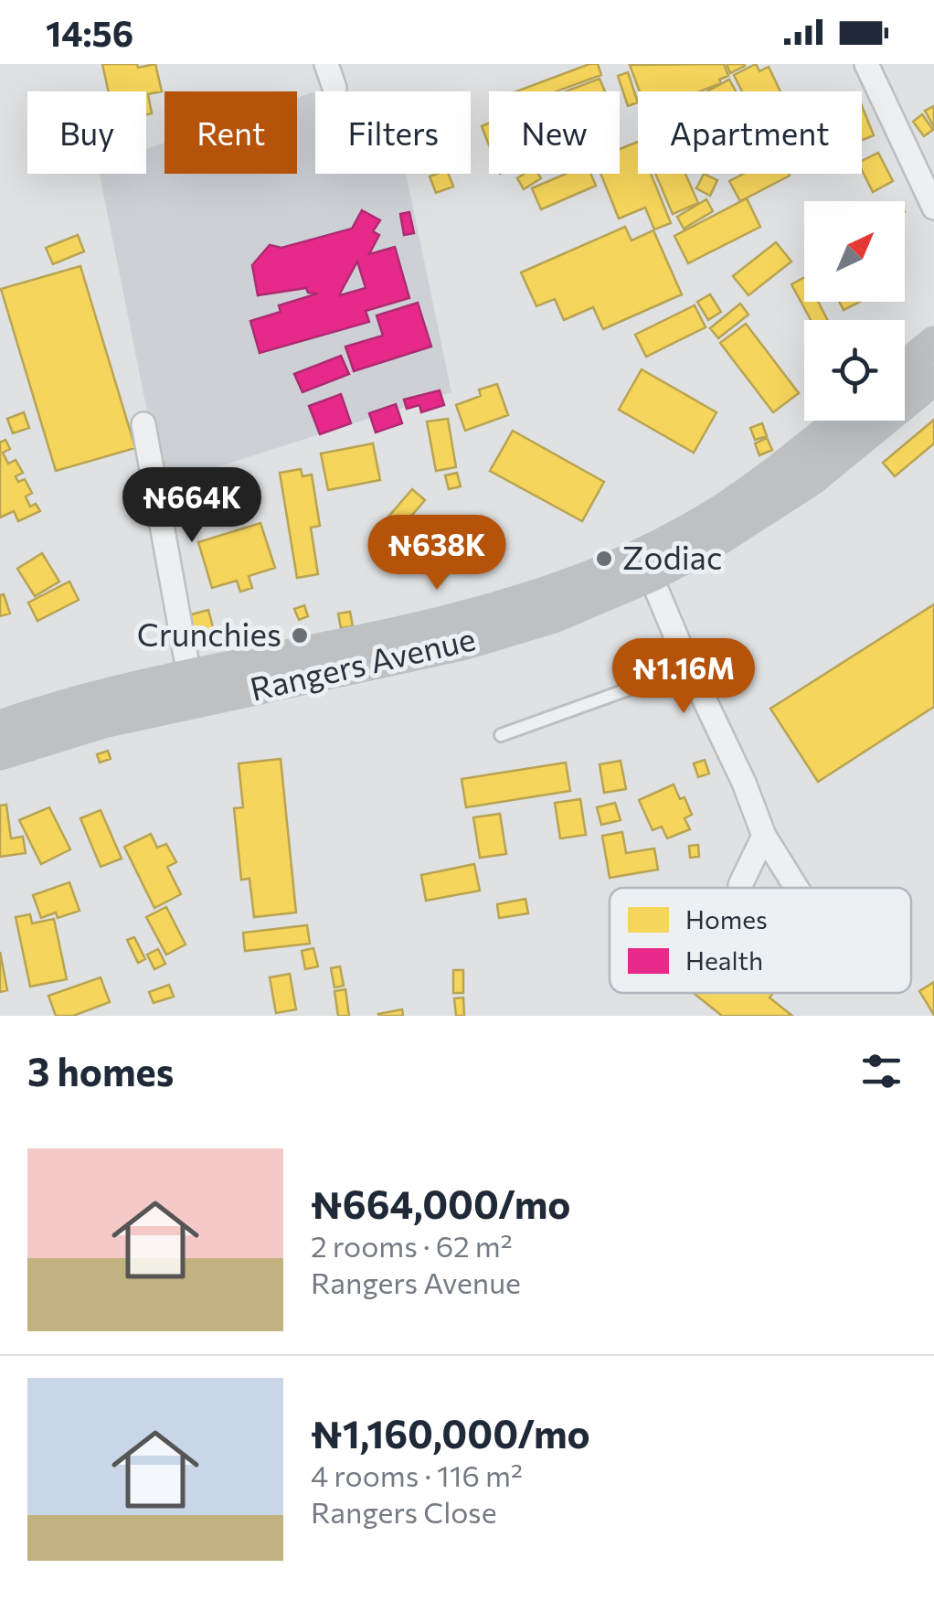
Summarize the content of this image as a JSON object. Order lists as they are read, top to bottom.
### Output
{
  "streets": {
    "main road": ["Rangers Avenue"]
  },
  "places": ["Zodiac", "Crunchies"],
  "legend": ["Homes", "Health"],
  "north": "top right",
  "page": {
    "status": "14:56",
    "chip": [
      "Buy",
      "Rent",
      "Filters",
      "New",
      "Apartment"
    ],
    "price": ["₦664K", "₦638K", "₦1.16M"],
    "heading": "3 homes",
    "list": [
      {
        "name": "₦664,000/mo",
        "note": "2 rooms · 62 m² · Rangers Avenue"
      },
      {
        "name": "₦1,160,000/mo",
        "note": "4 rooms · 116 m² · Rangers Close"
      }
    ]
  }
}
